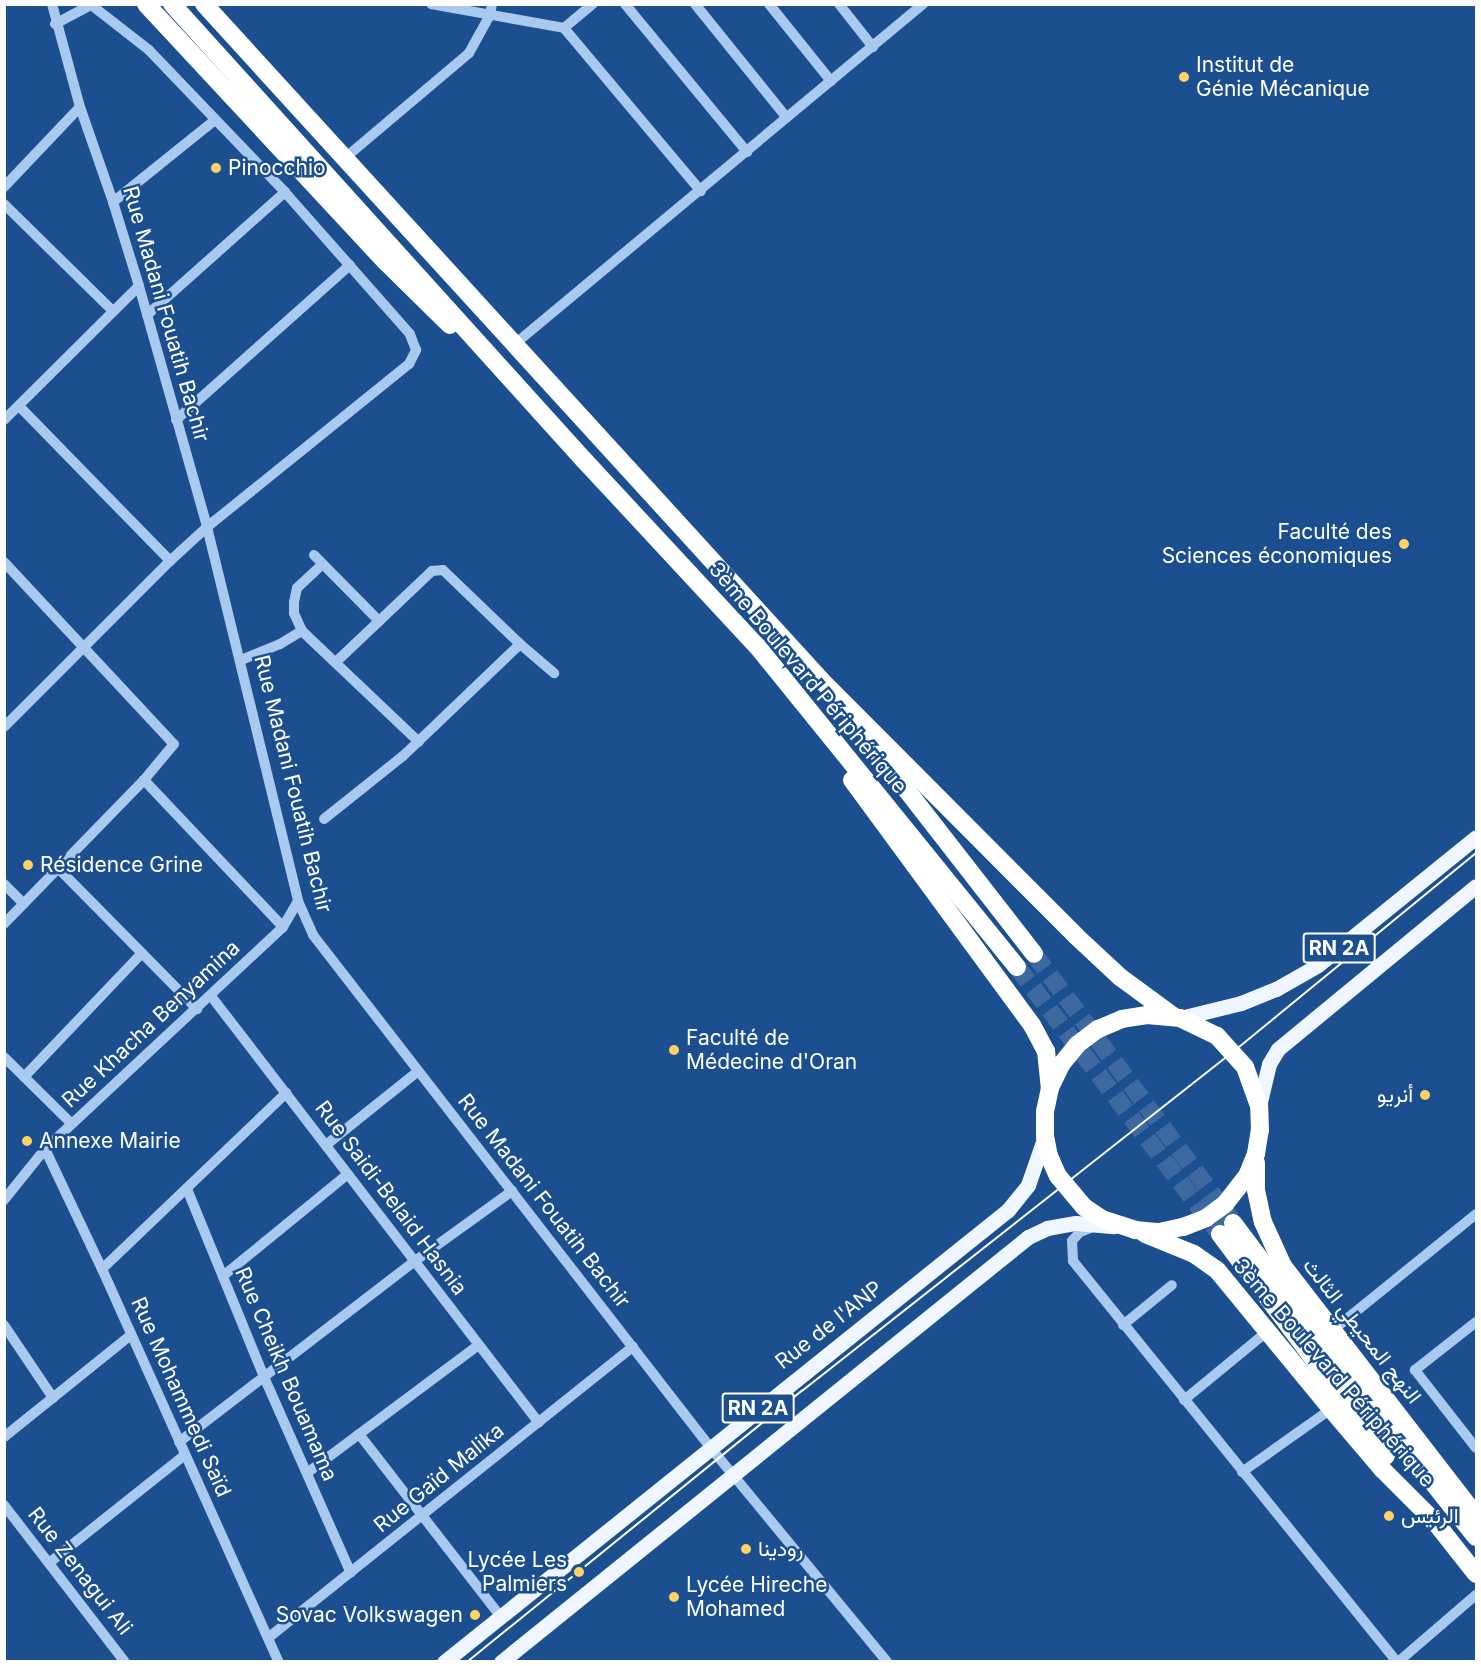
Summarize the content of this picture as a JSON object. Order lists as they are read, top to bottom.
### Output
{
  "streets": {
    "highway": ["3ème Boulevard Périphérique", "النهج المحيطي الثالث"],
    "main road": ["RN 2A", "Rue de l'ANP"],
    "street": [
      "Rue Madani Fouatih Bachir",
      "Rue Khacha Benyamina",
      "Rue Saidi-Belaid Hasnia",
      "Rue Cheikh Bouamama",
      "Rue Mohammedi Saïd",
      "Rue Gaïd Malika",
      "Rue Zenagui Ali"
    ]
  },
  "crossings": [
    ["Rue Madani Fouatih Bachir", "RN 2A"],
    ["Rue Madani Fouatih Bachir", "Rue Khacha Benyamina"],
    ["Rue Madani Fouatih Bachir", "Rue de l'ANP"],
    ["Rue Madani Fouatih Bachir", "Rue Gaïd Malika"],
    ["3ème Boulevard Périphérique", "RN 2A"],
    ["3ème Boulevard Périphérique", "Rue de l'ANP"],
    ["Rue Khacha Benyamina", "Rue Saidi-Belaid Hasnia"],
    ["Rue Khacha Benyamina", "Rue Mohammedi Saïd"],
    ["Rue Saidi-Belaid Hasnia", "Rue Gaïd Malika"],
    ["Rue Cheikh Bouamama", "Rue Gaïd Malika"],
    ["Rue Mohammedi Saïd", "Rue Gaïd Malika"]
  ],
  "places": [
    "Institut de Génie Mécanique",
    "Pinocchio",
    "Faculté des Sciences économiques",
    "Résidence Grine",
    "Faculté de Médecine d'Oran",
    "أنريو",
    "Annexe Mairie",
    "الرئيس",
    "رودينا",
    "Lycée Les Palmiers",
    "Lycée Hireche Mohamed",
    "Sovac Volkswagen"
  ]
}
